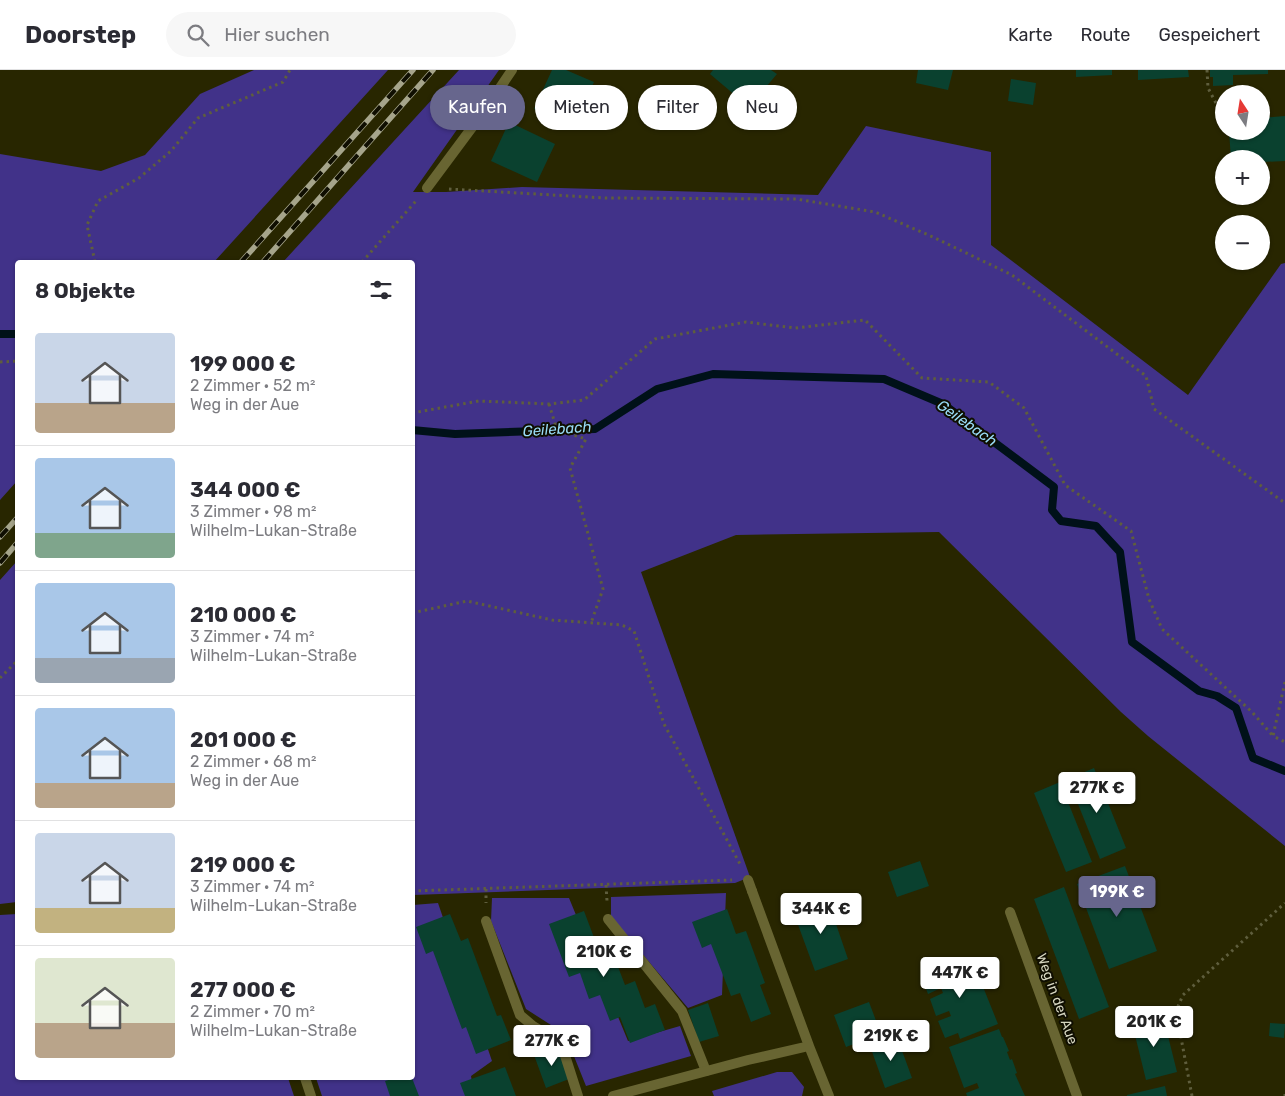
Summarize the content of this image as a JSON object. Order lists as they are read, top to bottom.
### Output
{
  "streets": {
    "street": ["Weg in der Aue"]
  },
  "water": ["Geilebach"],
  "north": "top",
  "page": {
    "header": "Doorstep",
    "search": "Hier suchen",
    "nav": ["Karte", "Route", "Gespeichert"],
    "map_buttons": ["+", "−"],
    "chip": [
      "Kaufen",
      "Mieten",
      "Filter",
      "Neu"
    ],
    "heading": "8 Objekte",
    "list": [
      {
        "name": "199 000 €",
        "note": "2 Zimmer · 52 m² · Weg in der Aue"
      },
      {
        "name": "344 000 €",
        "note": "3 Zimmer · 98 m² · Wilhelm-Lukan-Straße"
      },
      {
        "name": "210 000 €",
        "note": "3 Zimmer · 74 m² · Wilhelm-Lukan-Straße"
      },
      {
        "name": "201 000 €",
        "note": "2 Zimmer · 68 m² · Weg in der Aue"
      },
      {
        "name": "219 000 €",
        "note": "3 Zimmer · 74 m² · Wilhelm-Lukan-Straße"
      },
      {
        "name": "277 000 €",
        "note": "2 Zimmer · 70 m² · Wilhelm-Lukan-Straße"
      }
    ],
    "price": [
      "277K €",
      "199K €",
      "344K €",
      "210K €",
      "447K €",
      "201K €",
      "219K €",
      "277K €"
    ]
  }
}
